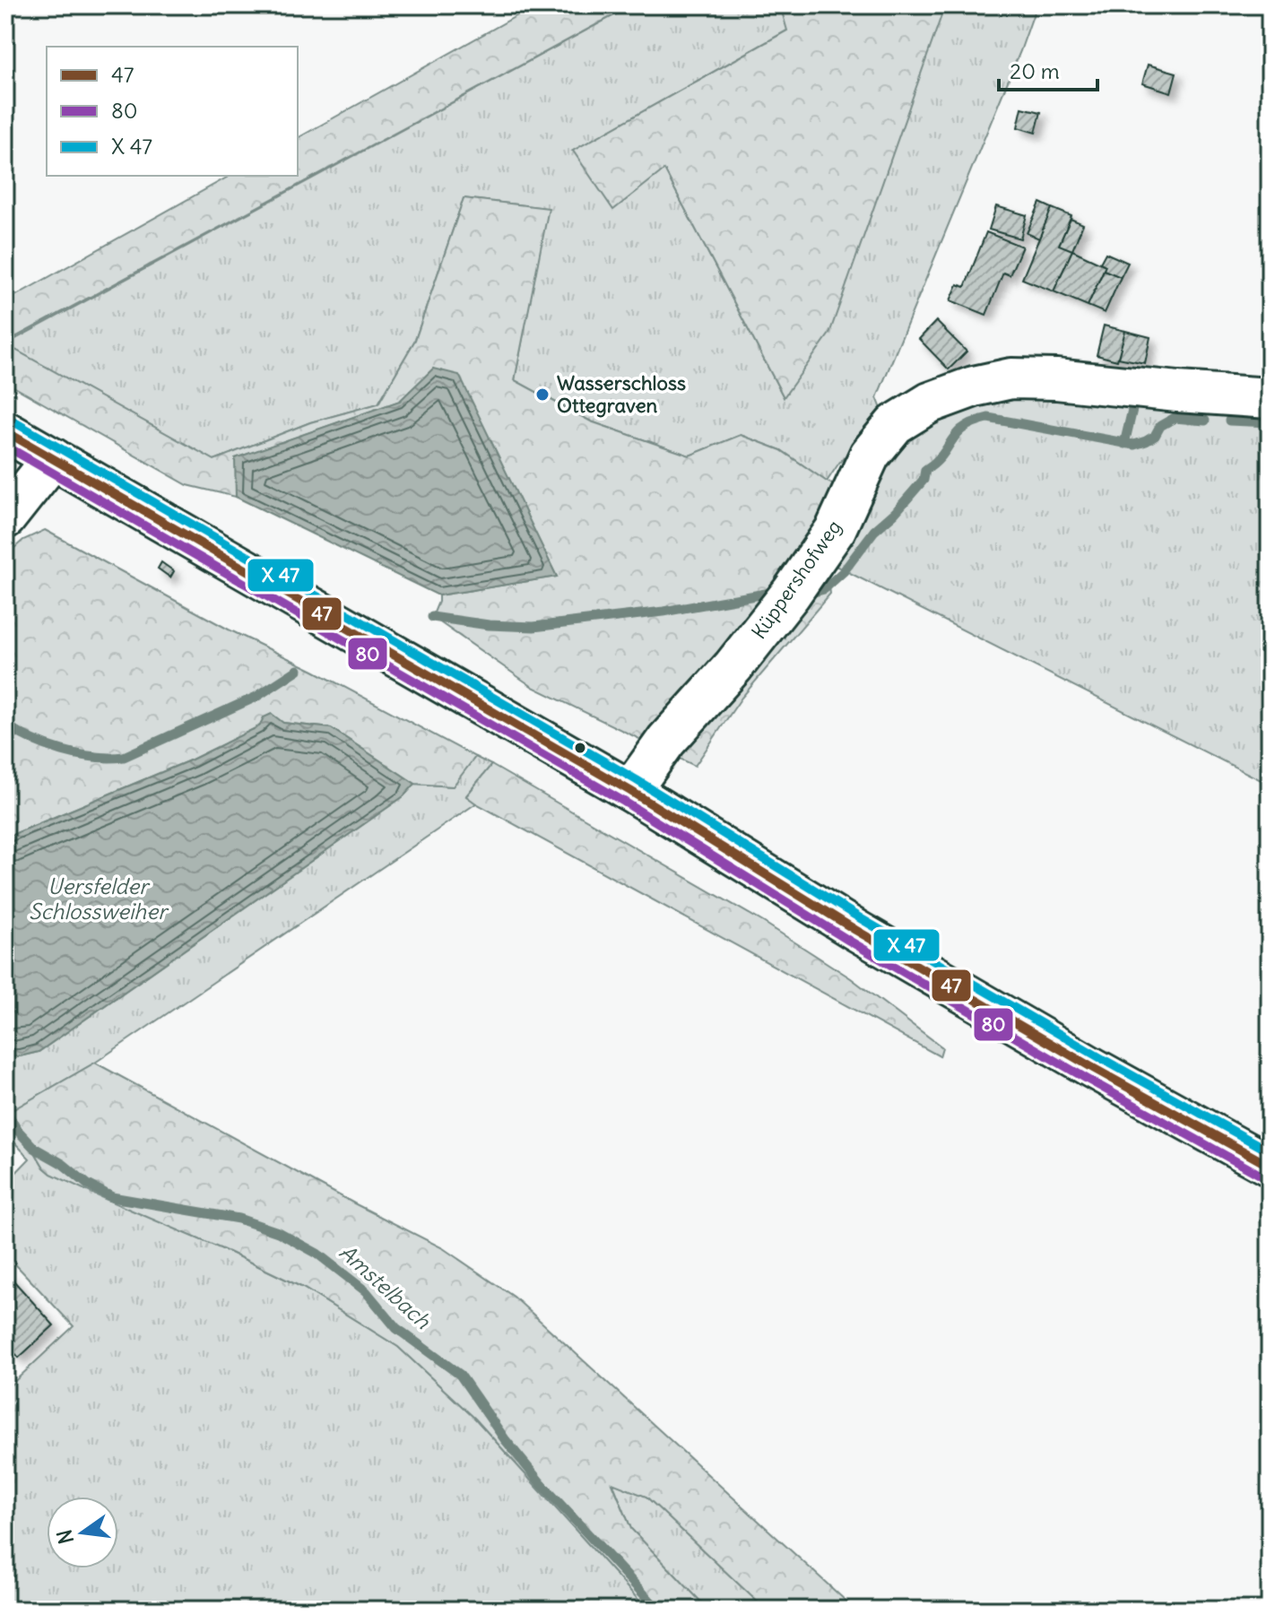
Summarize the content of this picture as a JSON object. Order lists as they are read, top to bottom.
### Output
{
  "streets": {
    "main road": ["Küppershofweg"]
  },
  "water": ["Uersfelder Schlossweiher", "Amstelbach"],
  "places": ["Wasserschloss Ottegraven"],
  "lines": ["transit line 47", "transit line 80"],
  "legend": ["47", "80", "X 47"],
  "scale_bar": "20 m",
  "north": "left"
}
